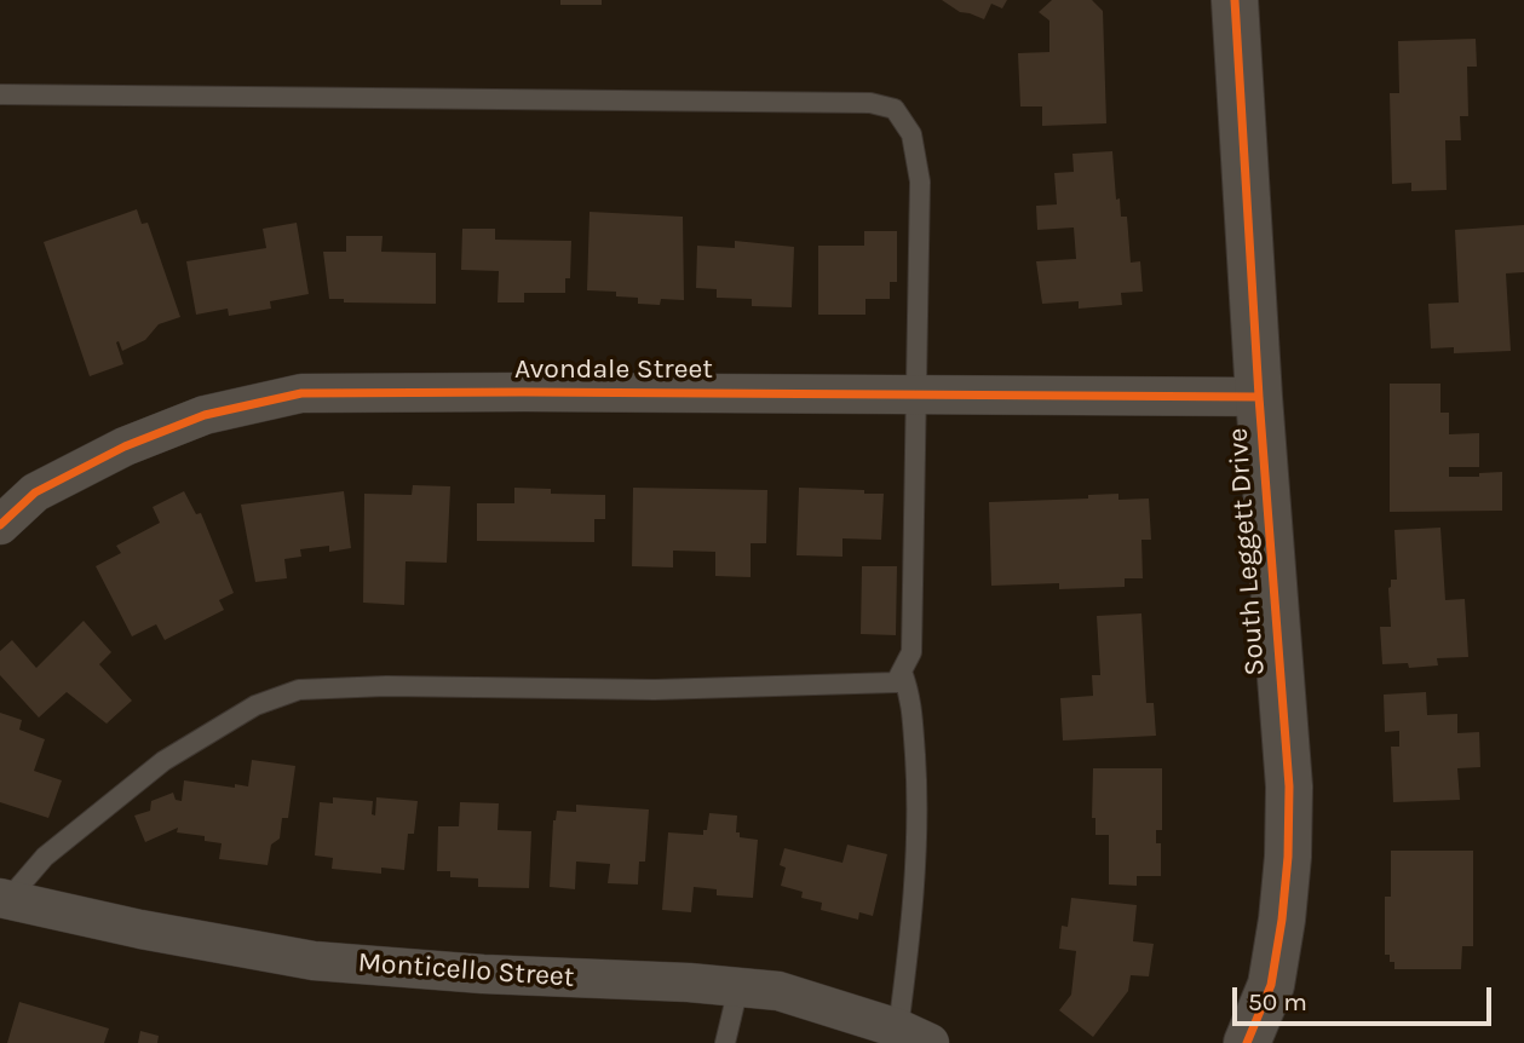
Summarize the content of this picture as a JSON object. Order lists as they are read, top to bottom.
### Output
{
  "streets": {
    "street": ["Avondale Street", "South Leggett Drive", "Monticello Street"]
  },
  "crossings": [
    ["Avondale Street", "South Leggett Drive"]
  ],
  "scale_bar": "50 m"
}
